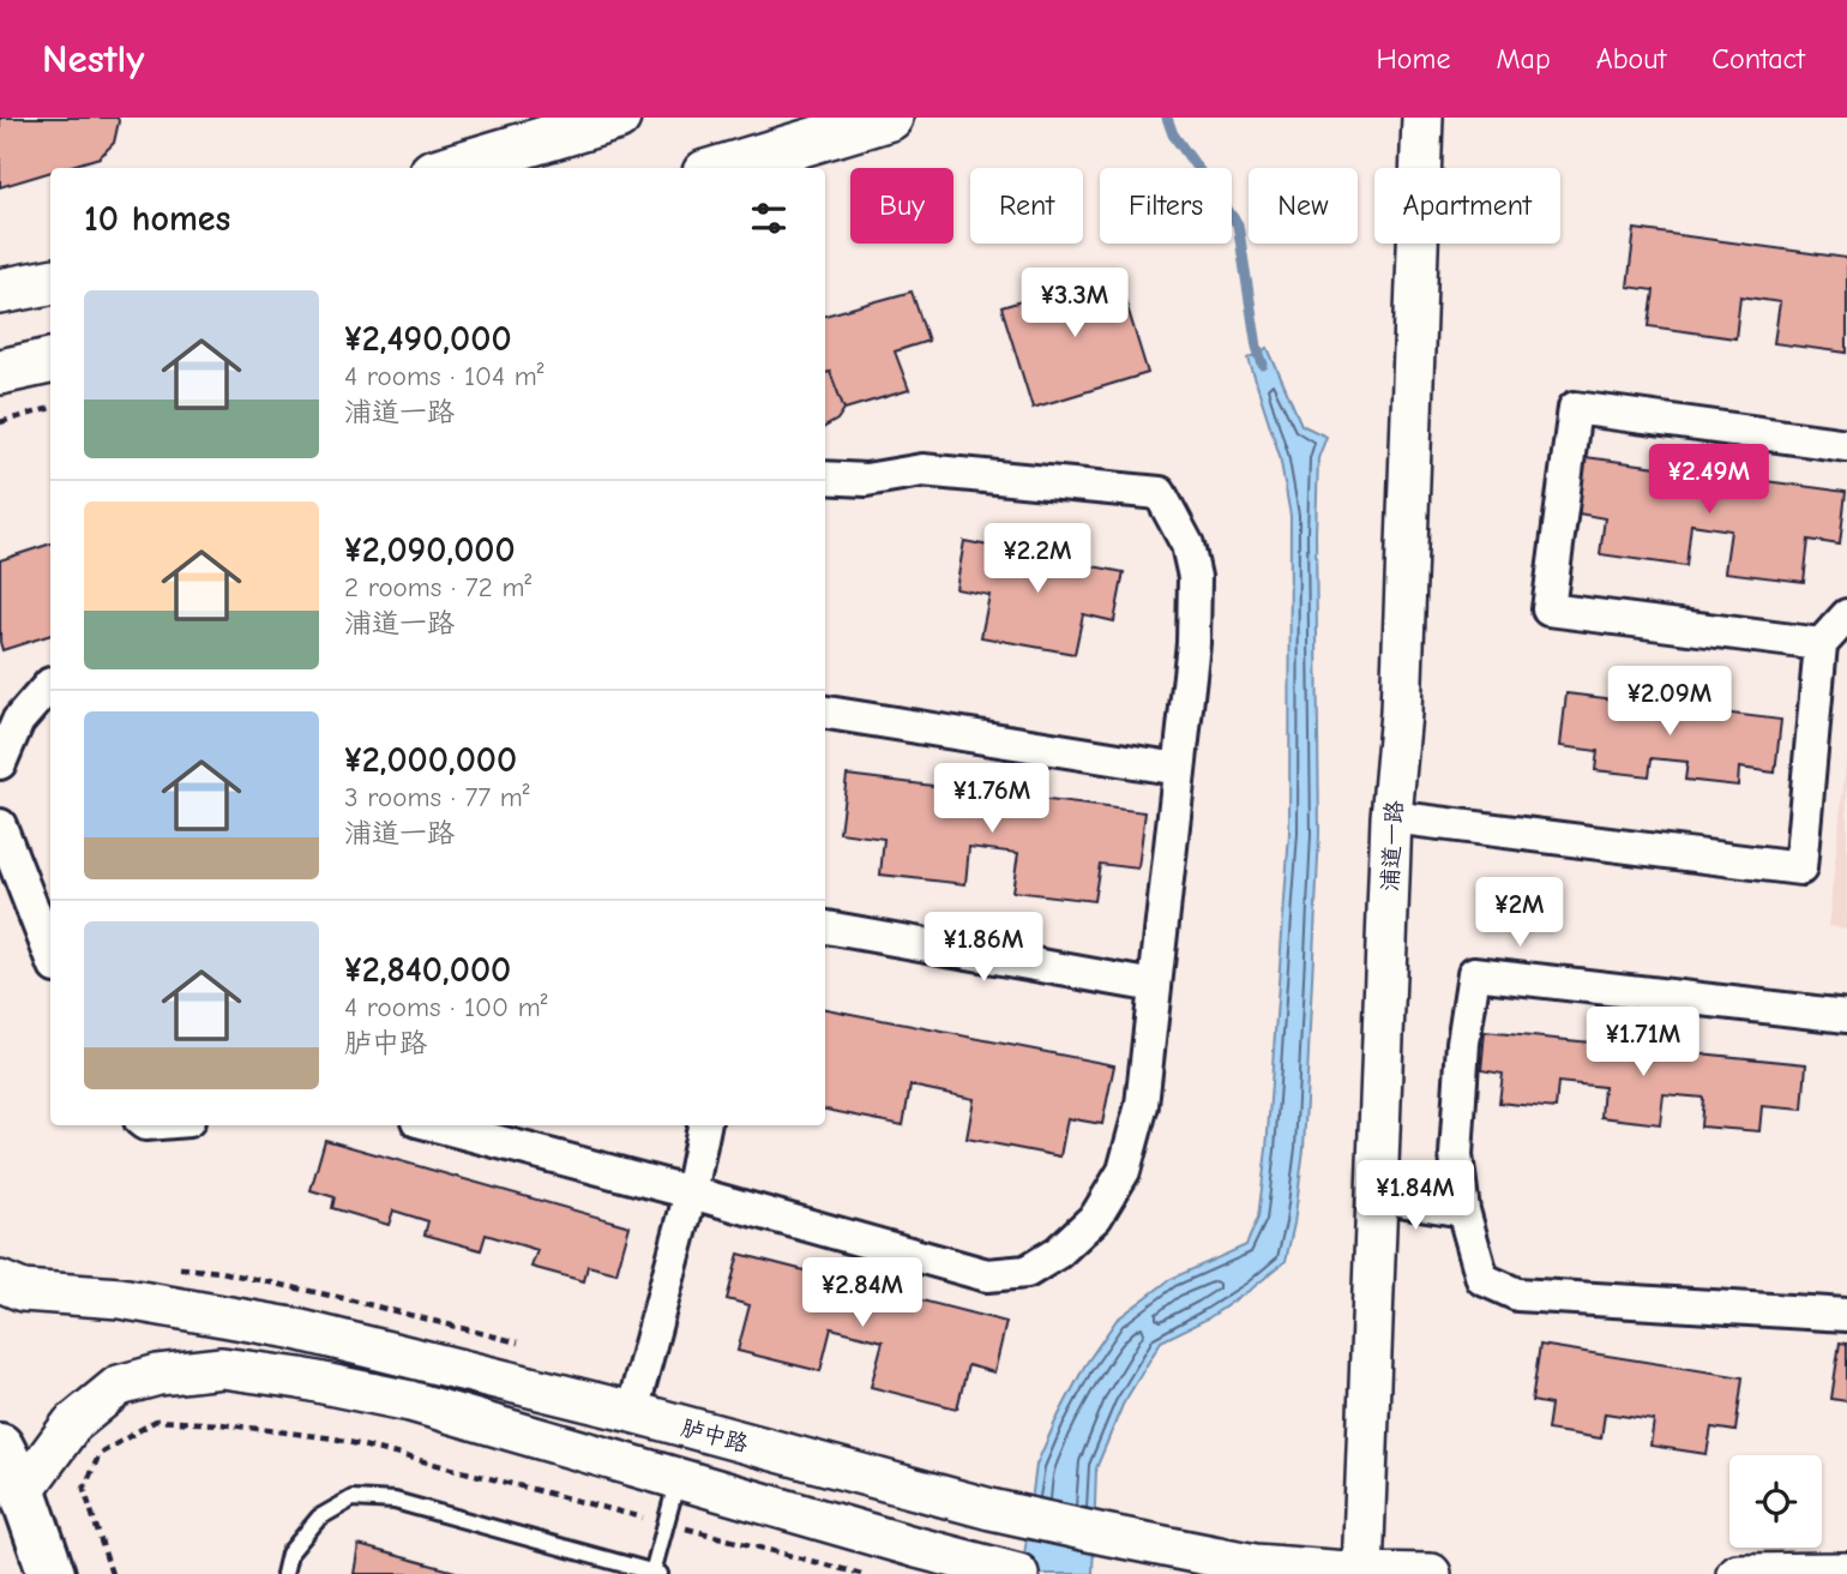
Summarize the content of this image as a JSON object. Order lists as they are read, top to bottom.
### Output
{
  "streets": {
    "street": ["浦道一路", "胪中路"]
  },
  "crossings": [
    ["浦道一路", "胪中路"]
  ],
  "page": {
    "header": "Nestly",
    "nav": [
      "Home",
      "Map",
      "About",
      "Contact"
    ],
    "chip": [
      "Buy",
      "Rent",
      "Filters",
      "New",
      "Apartment"
    ],
    "heading": "10 homes",
    "price": [
      "¥3.3M",
      "¥2.49M",
      "¥2.2M",
      "¥2.09M",
      "¥1.76M",
      "¥2M",
      "¥1.86M",
      "¥1.71M",
      "¥1.84M",
      "¥2.84M"
    ],
    "list": [
      {
        "name": "¥2,490,000",
        "note": "4 rooms · 104 m² · 浦道一路"
      },
      {
        "name": "¥2,090,000",
        "note": "2 rooms · 72 m² · 浦道一路"
      },
      {
        "name": "¥2,000,000",
        "note": "3 rooms · 77 m² · 浦道一路"
      },
      {
        "name": "¥2,840,000",
        "note": "4 rooms · 100 m² · 胪中路"
      }
    ]
  }
}
